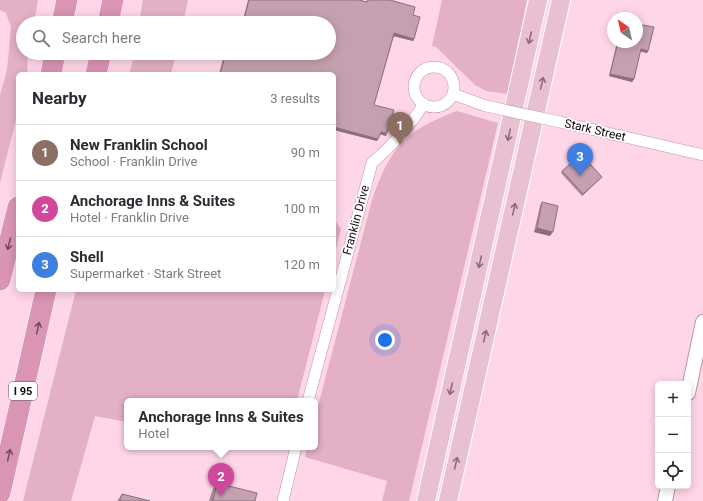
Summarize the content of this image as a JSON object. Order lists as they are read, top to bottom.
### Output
{
  "streets": {
    "highway": ["I 95"],
    "street": ["Stark Street", "Franklin Drive"]
  },
  "crossings": [
    ["Stark Street", "Franklin Drive"]
  ],
  "north": "top left",
  "page": {
    "search": "Search here",
    "heading": ["Nearby", "3 results"],
    "pins": ["1", "3", "2"],
    "list": [
      {
        "mark": "1",
        "name": "New Franklin School",
        "note": "School · Franklin Drive",
        "value": "90 m"
      },
      {
        "mark": "2",
        "name": "Anchorage Inns & Suites",
        "note": "Hotel · Franklin Drive",
        "value": "100 m"
      },
      {
        "mark": "3",
        "name": "Shell",
        "note": "Supermarket · Stark Street",
        "value": "120 m"
      }
    ],
    "map_buttons": ["+", "−"],
    "popup": ["Anchorage Inns & Suites", "Hotel"]
  }
}
